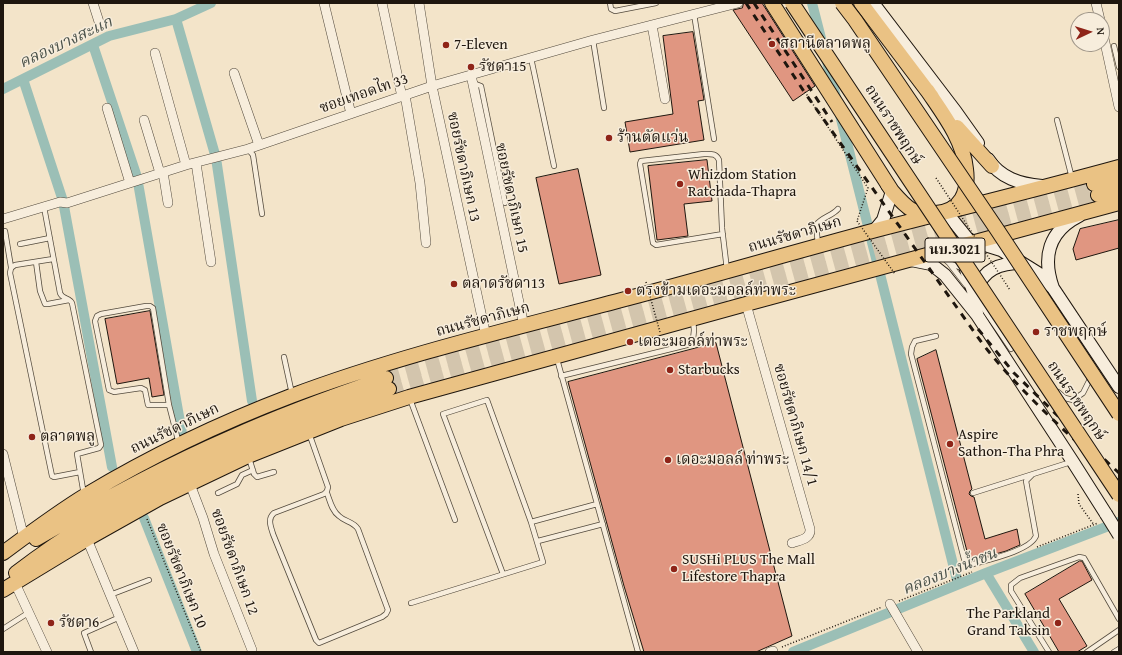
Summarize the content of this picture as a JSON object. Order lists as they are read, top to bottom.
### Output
{
  "streets": {
    "main road": ["ถนนราชพฤกษ์", "ถนนรัชดาภิเษก", "นบ.3021"],
    "street": [
      "ซอยเทอดไท 33",
      "ซอยรัชดาภิเษก 13",
      "ซอยรัชดาภิเษก 15",
      "ซอยรัชดาภิเษก 14/1",
      "ซอยรัชดาภิเษก 12"
    ],
    "path": ["ซอยรัชดาภิเษก 10"]
  },
  "crossings": [
    ["ซอยเทอดไท 33", "ซอยรัชดาภิเษก 13"],
    ["ซอยเทอดไท 33", "ซอยรัชดาภิเษก 15"],
    ["ซอยรัชดาภิเษก 13", "ถนนรัชดาภิเษก"],
    ["ซอยรัชดาภิเษก 15", "ถนนรัชดาภิเษก"]
  ],
  "water": ["คลองบางสะแก", "คลองบางน้ำชน"],
  "places": [
    "สถานีตลาดพลู",
    "7-Eleven",
    "รัชดา15",
    "ร้านตัดแว่น",
    "Whizdom Station Ratchada-Thapra",
    "ตลาดรัชดา13",
    "ตรงข้ามเดอะมอลล์ท่าพระ",
    "ราชพฤกษ์",
    "เดอะมอลล์ท่าพระ",
    "Starbucks",
    "ตลาดพลู",
    "Aspire Sathon-Tha Phra",
    "เดอะมอลล์ ท่าพระ",
    "SUSHi PLUS The Mall Lifestore Thapra",
    "รัชดา6",
    "The Parkland Grand Taksin"
  ],
  "north": "right"
}
